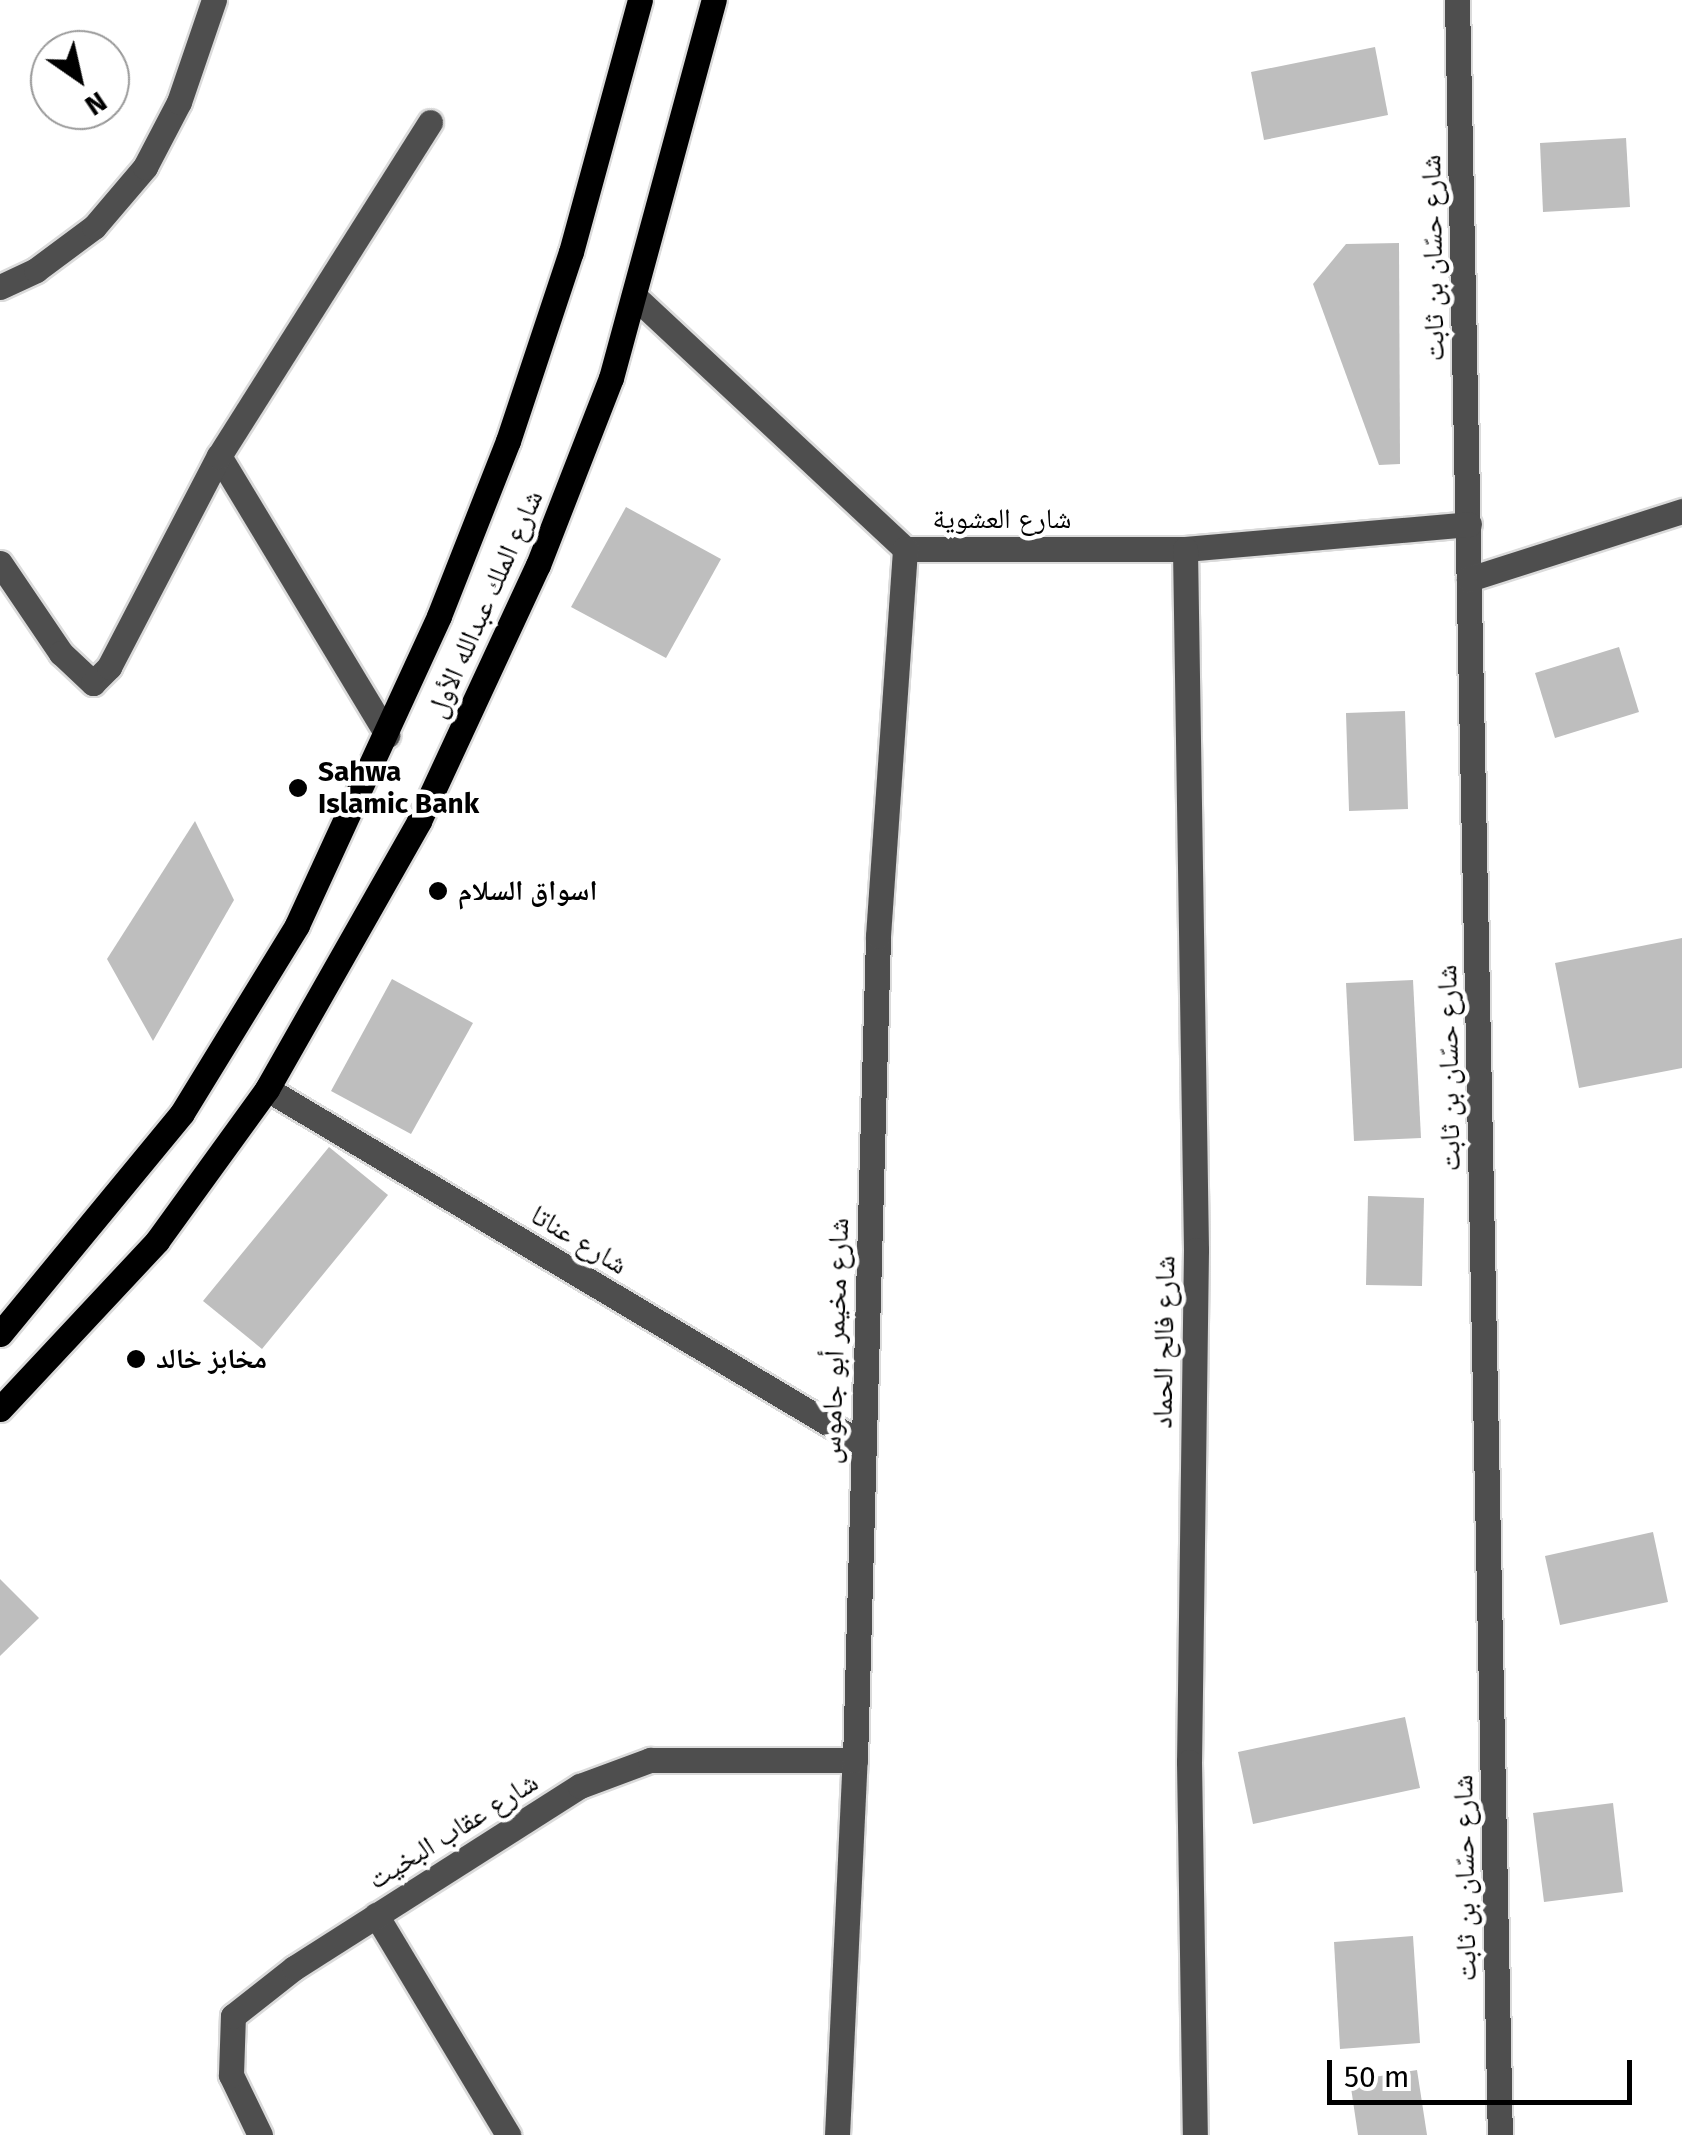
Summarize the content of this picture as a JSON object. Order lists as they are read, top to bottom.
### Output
{
  "streets": {
    "main road": ["شارع الملك عبدالله الأول"],
    "street": [
      "شارع حسّان بن ثابت",
      "شارع العشوية",
      "شارع عناتا",
      "شارع مخيمر أبو جاموس",
      "شارع فالح الحماد",
      "شارع عقاب البخيت"
    ]
  },
  "crossings": [
    ["شارع حسّان بن ثابت", "شارع العشوية"],
    ["شارع العشوية", "شارع الملك عبدالله الأول"],
    ["شارع العشوية", "شارع مخيمر أبو جاموس"],
    ["شارع العشوية", "شارع فالح الحماد"],
    ["شارع الملك عبدالله الأول", "شارع عناتا"],
    ["شارع عناتا", "شارع مخيمر أبو جاموس"],
    ["شارع مخيمر أبو جاموس", "شارع عقاب البخيت"]
  ],
  "places": ["Sahwa Islamic Bank", "اسواق السلام", "مخابز خالد"],
  "scale_bar": "50 m",
  "north": "bottom right"
}
